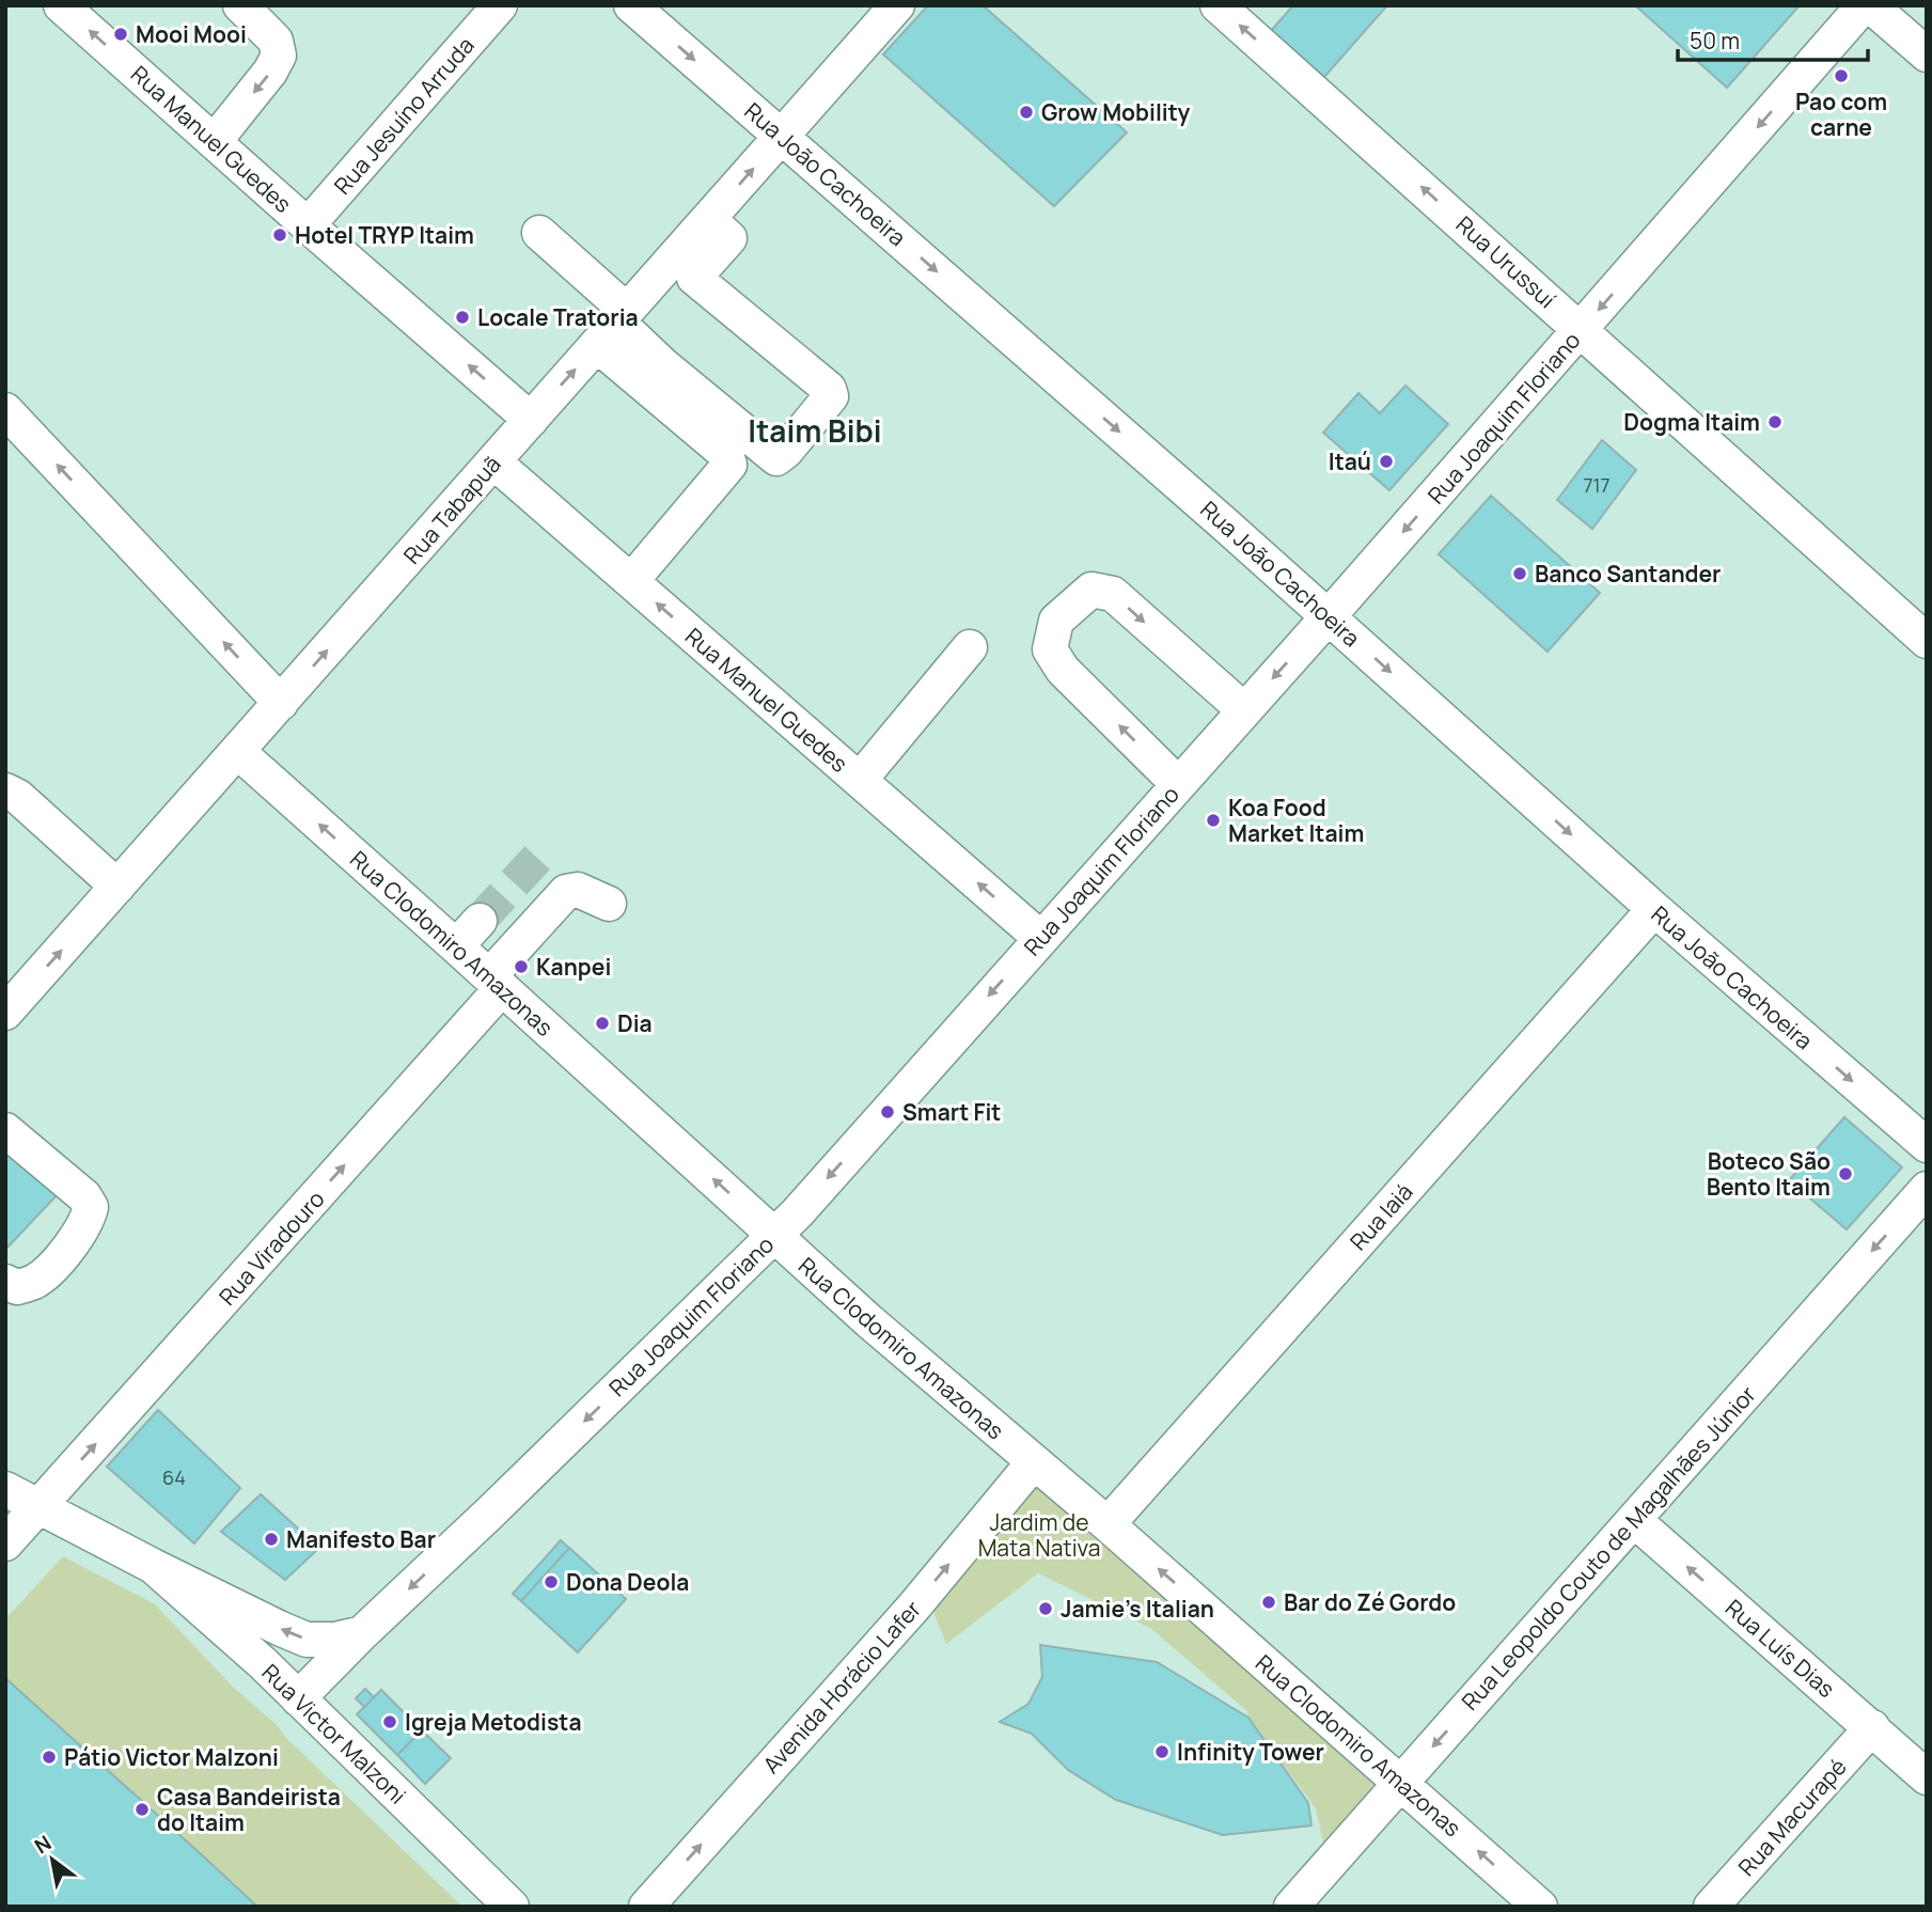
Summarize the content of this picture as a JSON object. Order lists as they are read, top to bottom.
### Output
{
  "streets": {
    "street": [
      "Rua Jesuíno Arruda",
      "Rua Manuel Guedes",
      "Rua João Cachoeira",
      "Rua Urussuí",
      "Rua Joaquim Floriano",
      "Rua Tabapuã",
      "Rua Clodomiro Amazonas",
      "Rua Iaiá",
      "Rua Viradouro",
      "Rua Leopoldo Couto de Magalhães Júnior",
      "Rua Luís Dias",
      "Avenida Horácio Lafer",
      "Rua Victor Malzoni",
      "Rua Macurapé"
    ]
  },
  "crossings": [
    ["Rua Jesuíno Arruda", "Rua Manuel Guedes"],
    ["Rua Manuel Guedes", "Rua Joaquim Floriano"],
    ["Rua Manuel Guedes", "Rua Tabapuã"],
    ["Rua João Cachoeira", "Rua Joaquim Floriano"],
    ["Rua João Cachoeira", "Rua Tabapuã"],
    ["Rua João Cachoeira", "Rua Iaiá"],
    ["Rua Urussuí", "Rua Joaquim Floriano"],
    ["Rua Joaquim Floriano", "Rua Clodomiro Amazonas"],
    ["Rua Joaquim Floriano", "Rua Victor Malzoni"],
    ["Rua Tabapuã", "Rua Clodomiro Amazonas"],
    ["Rua Clodomiro Amazonas", "Rua Iaiá"],
    ["Rua Clodomiro Amazonas", "Rua Viradouro"],
    ["Rua Clodomiro Amazonas", "Rua Leopoldo Couto de Magalhães Júnior"],
    ["Rua Clodomiro Amazonas", "Avenida Horácio Lafer"],
    ["Rua Viradouro", "Rua Victor Malzoni"],
    ["Rua Leopoldo Couto de Magalhães Júnior", "Rua Luís Dias"],
    ["Rua Luís Dias", "Rua Macurapé"]
  ],
  "one_way": [
    "Rua Manuel Guedes",
    "Rua João Cachoeira",
    "Rua Urussuí",
    "Rua Joaquim Floriano",
    "Rua Tabapuã",
    "Rua Clodomiro Amazonas",
    "Rua Viradouro",
    "Rua Leopoldo Couto de Magalhães Júnior",
    "Rua Luís Dias",
    "Avenida Horácio Lafer"
  ],
  "districts": ["Itaim Bibi"],
  "parks": ["Jardim de Mata Nativa"],
  "places": [
    "Mooi Mooi",
    "Pao com carne",
    "Grow Mobility",
    "Hotel TRYP Itaim",
    "Locale Tratoria",
    "Dogma Itaim",
    "Itaú",
    "Banco Santander",
    "Koa Food Market Itaim",
    "Kanpei",
    "Dia",
    "Smart Fit",
    "Boteco São Bento Itaim",
    "Manifesto Bar",
    "Dona Deola",
    "Bar do Zé Gordo",
    "Jamie's Italian",
    "Igreja Metodista",
    "Infinity Tower",
    "Pátio Victor Malzoni",
    "Casa Bandeirista do Itaim"
  ],
  "house_numbers": ["717", "64"],
  "scale_bar": "50 m",
  "north": "top left"
}
